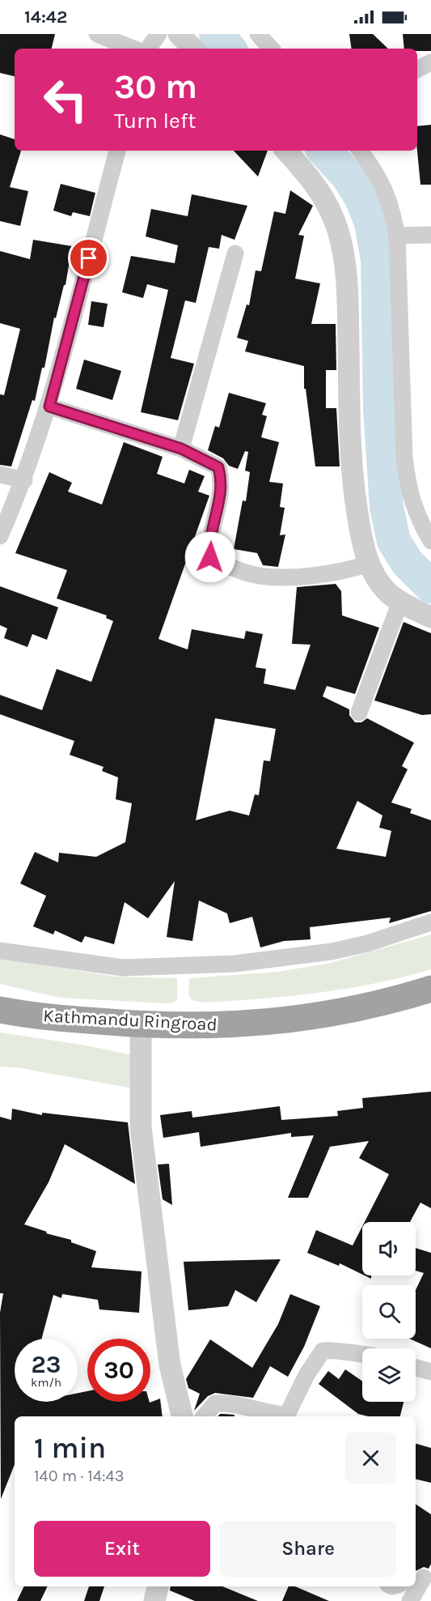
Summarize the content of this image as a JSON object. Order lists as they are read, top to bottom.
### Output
{
  "streets": {
    "highway": ["Kathmandu Ringroad"]
  },
  "page": {
    "status": "14:42",
    "turn": ["30 m", "Turn left"],
    "speed": "23 km/h",
    "limit": "30",
    "heading": ["1 min", "140 m · 14:43"],
    "buttons": ["Exit", "Share"]
  }
}
